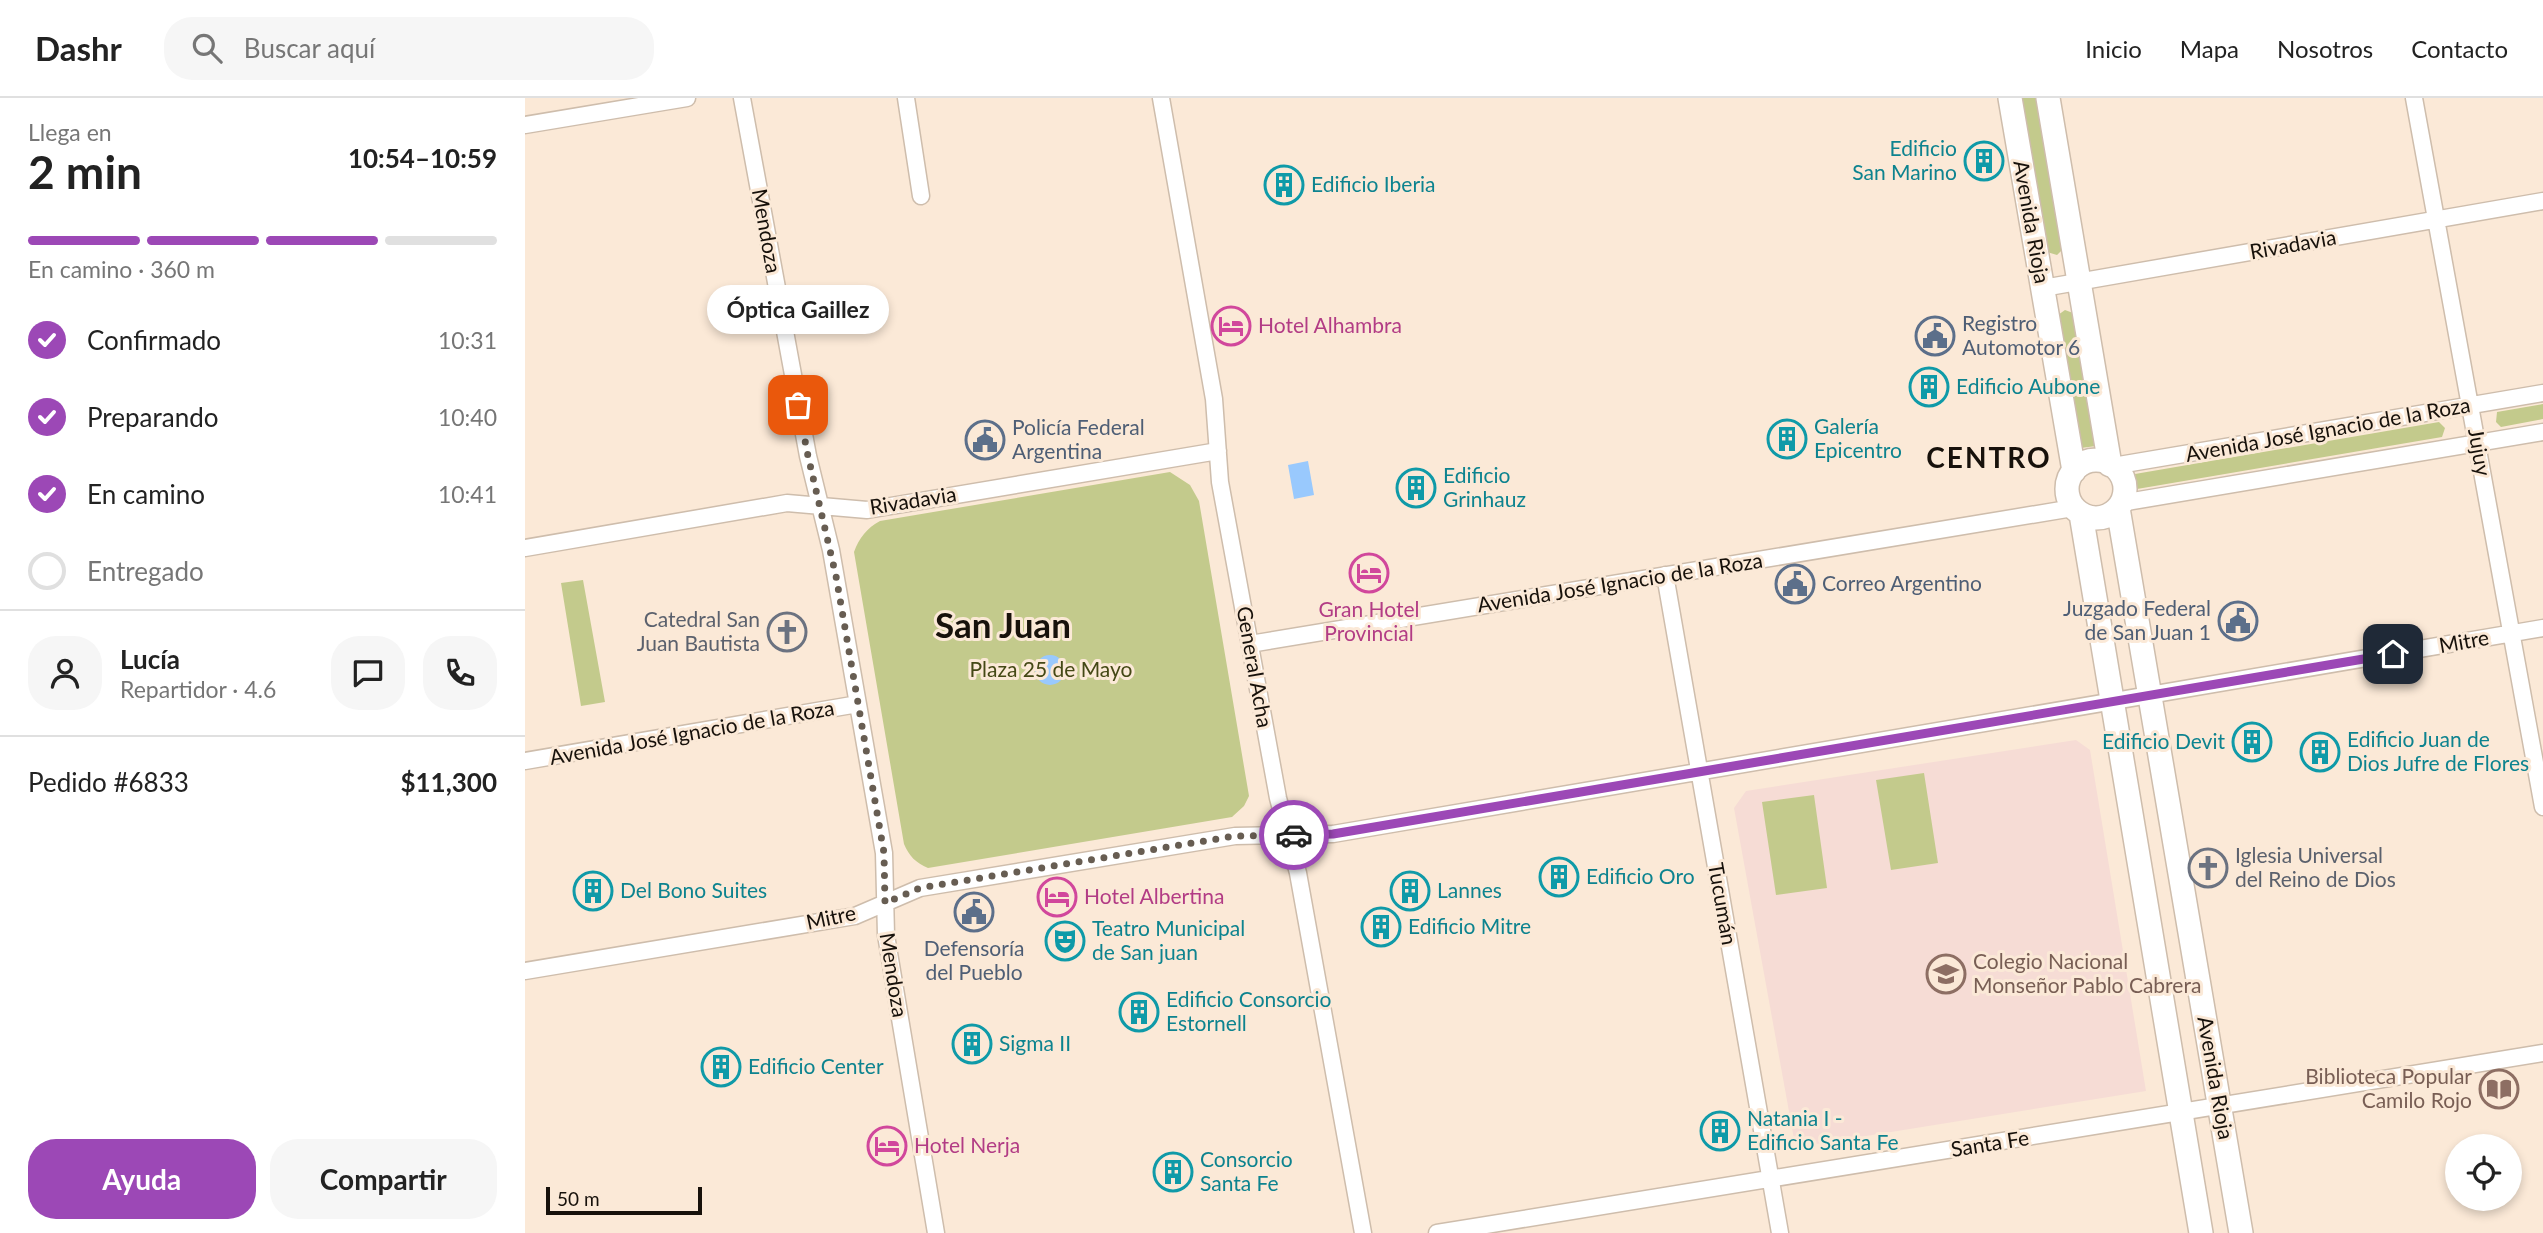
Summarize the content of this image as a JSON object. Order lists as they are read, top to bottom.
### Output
{
  "streets": {
    "main road": ["Avenida Rioja"],
    "street": [
      "Mendoza",
      "Rivadavia",
      "Avenida José Ignacio de la Roza",
      "Jujuy",
      "Mitre",
      "General Acha",
      "Tucumán",
      "Santa Fe"
    ]
  },
  "crossings": [
    ["Avenida Rioja", "Rivadavia"],
    ["Avenida Rioja", "Avenida José Ignacio de la Roza"],
    ["Avenida Rioja", "Mitre"],
    ["Avenida Rioja", "Santa Fe"],
    ["Mendoza", "Rivadavia"],
    ["Mendoza", "Avenida José Ignacio de la Roza"],
    ["Mendoza", "Mitre"],
    ["Rivadavia", "Jujuy"],
    ["Rivadavia", "General Acha"],
    ["Avenida José Ignacio de la Roza", "Jujuy"],
    ["Avenida José Ignacio de la Roza", "General Acha"],
    ["Avenida José Ignacio de la Roza", "Tucumán"],
    ["Jujuy", "Mitre"],
    ["Mitre", "General Acha"],
    ["Mitre", "Tucumán"],
    ["Tucumán", "Santa Fe"]
  ],
  "districts": ["CENTRO", "San Juan"],
  "parks": ["Plaza 25 de Mayo"],
  "places": {
    "building": [
      "Edificio San Marino",
      "Edificio Iberia",
      "Edificio Aubone",
      "Galería Epicentro",
      "Edificio Grinhauz",
      "Edificio Devit",
      "Edificio Juan de Dios Jufre de Flores",
      "Edificio Oro",
      "Del Bono Suites",
      "Lannes",
      "Edificio Mitre",
      "Edificio Consorcio Estornell",
      "Sigma II",
      "Edificio Center",
      "Natania I - Edificio Santa Fe",
      "Consorcio Santa Fe"
    ],
    "hotel": [
      "Hotel Alhambra",
      "Gran Hotel Provincial",
      "Hotel Albertina",
      "Hotel Nerja"
    ],
    "public building": [
      "Registro Automotor 6",
      "Policía Federal Argentina",
      "Correo Argentino",
      "Juzgado Federal de San Juan 1",
      "Defensoría del Pueblo"
    ],
    "other": ["Óptica Gaillez"],
    "church": ["Catedral San Juan Bautista", "Iglesia Universal del Reino de Dios"],
    "theatre": ["Teatro Municipal de San juan"],
    "school or university": ["Colegio Nacional Monseñor Pablo Cabrera"],
    "library": ["Biblioteca Popular Camilo Rojo"]
  },
  "scale_bar": "50 m",
  "page": {
    "header": "Dashr",
    "search": "Buscar aquí",
    "nav": [
      "Inicio",
      "Mapa",
      "Nosotros",
      "Contacto"
    ],
    "heading": ["2 min", "Llega en", "10:54–10:59"],
    "panel": [
      "Lucía",
      "Repartidor · 4.6",
      "Pedido #6833",
      "$11,300"
    ],
    "bar": "En camino · 360 m",
    "bubble": "Óptica Gaillez",
    "list": [
      ["Confirmado", "10:31"],
      ["Preparando", "10:40"],
      ["En camino", "10:41"],
      "Entregado"
    ],
    "buttons": ["Ayuda", "Compartir"],
    "scale": "50 m"
  }
}
